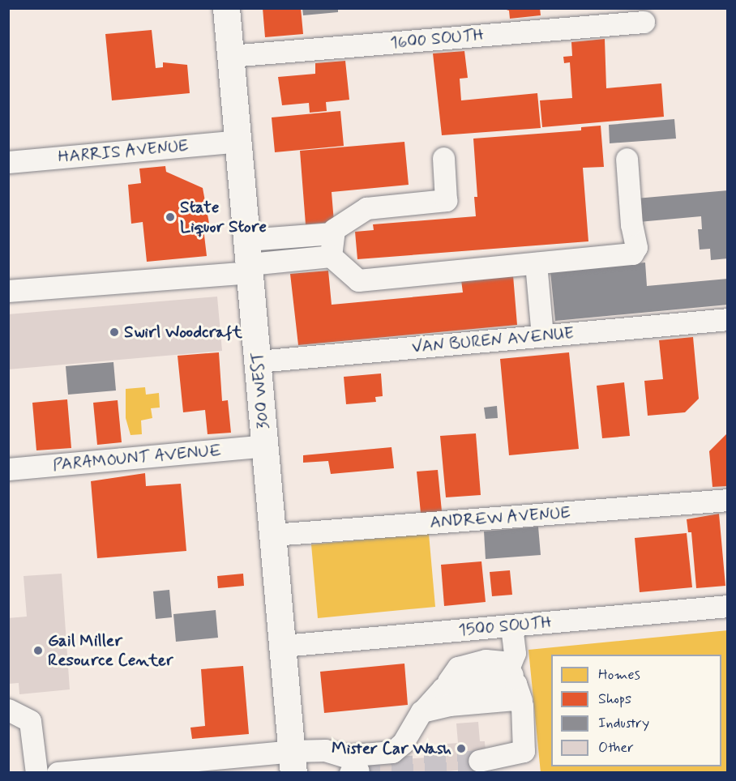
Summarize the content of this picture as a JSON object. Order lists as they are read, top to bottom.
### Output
{
  "streets": {
    "main road": ["300 WEST"],
    "street": [
      "1600 SOUTH",
      "HARRIS AVENUE",
      "VAN BUREN AVENUE",
      "PARAMOUNT AVENUE",
      "ANDREW AVENUE",
      "1500 SOUTH"
    ]
  },
  "crossings": [
    ["1600 SOUTH", "300 WEST"],
    ["HARRIS AVENUE", "300 WEST"],
    ["VAN BUREN AVENUE", "300 WEST"],
    ["300 WEST", "PARAMOUNT AVENUE"],
    ["300 WEST", "ANDREW AVENUE"],
    ["300 WEST", "1500 SOUTH"]
  ],
  "places": [
    "State Liquor Store",
    "Swirl Woodcraft",
    "Gail Miller Resource Center",
    "Mister Car Wash"
  ],
  "legend": [
    "Homes",
    "Shops",
    "Industry",
    "Other"
  ]
}
